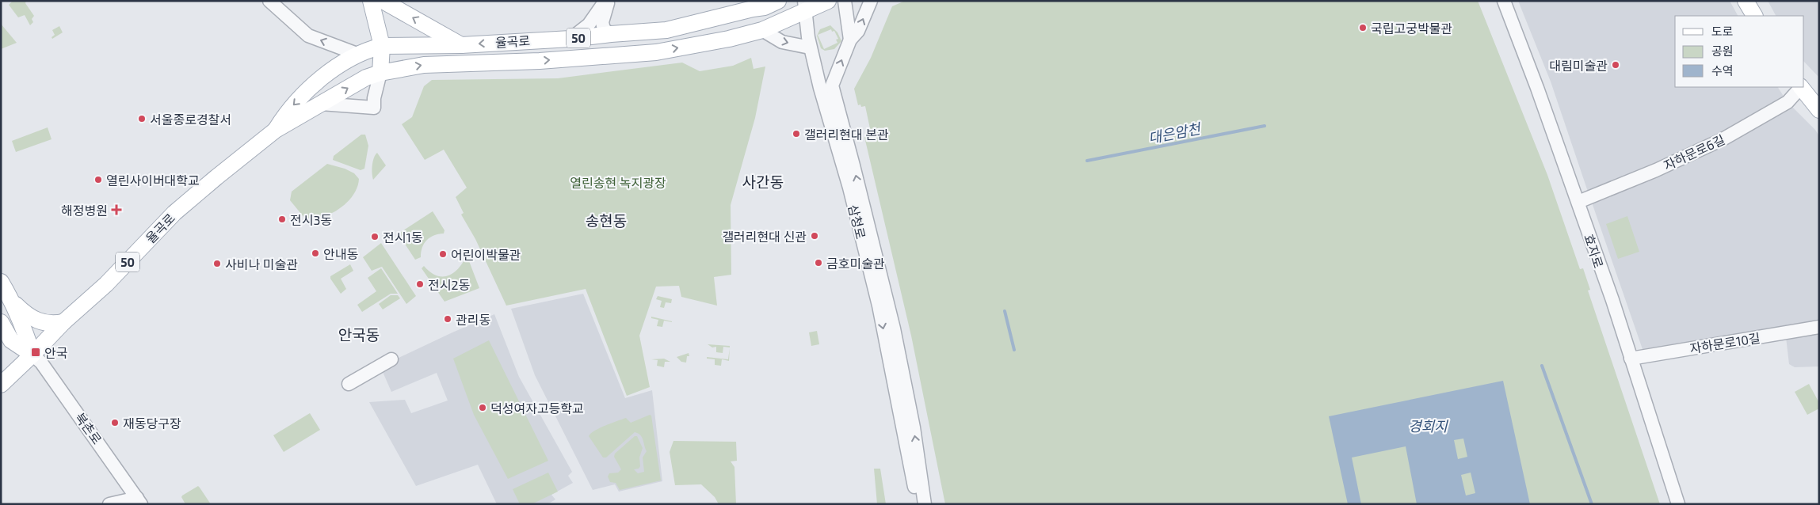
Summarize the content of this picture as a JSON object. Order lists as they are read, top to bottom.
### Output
{
  "streets": {
    "main road": ["50", "율곡로"],
    "street": [
      "자하문로6길",
      "삼청로",
      "효자로",
      "자하문로10길",
      "북촌로"
    ]
  },
  "crossings": [
    ["율곡로", "삼청로"],
    ["율곡로", "북촌로"],
    ["자하문로6길", "효자로"],
    ["효자로", "자하문로10길"]
  ],
  "districts": ["사간동", "송현동", "안국동"],
  "water": ["대은암천", "경회지"],
  "parks": ["열린송현 녹지광장"],
  "places": {
    "other": [
      "국립고궁박물관",
      "대림미술관",
      "서울종로경찰서",
      "갤러리현대 본관",
      "열린사이버대학교",
      "전시3동",
      "갤러리현대 신관",
      "전시1동",
      "안내동",
      "어린이박물관",
      "금호미술관",
      "사비나 미술관",
      "전시2동",
      "관리동",
      "덕성여자고등학교",
      "재동당구장"
    ],
    "health": ["해정병원"],
    "transit": ["안국"]
  },
  "legend": ["도로", "공원", "수역"]
}
